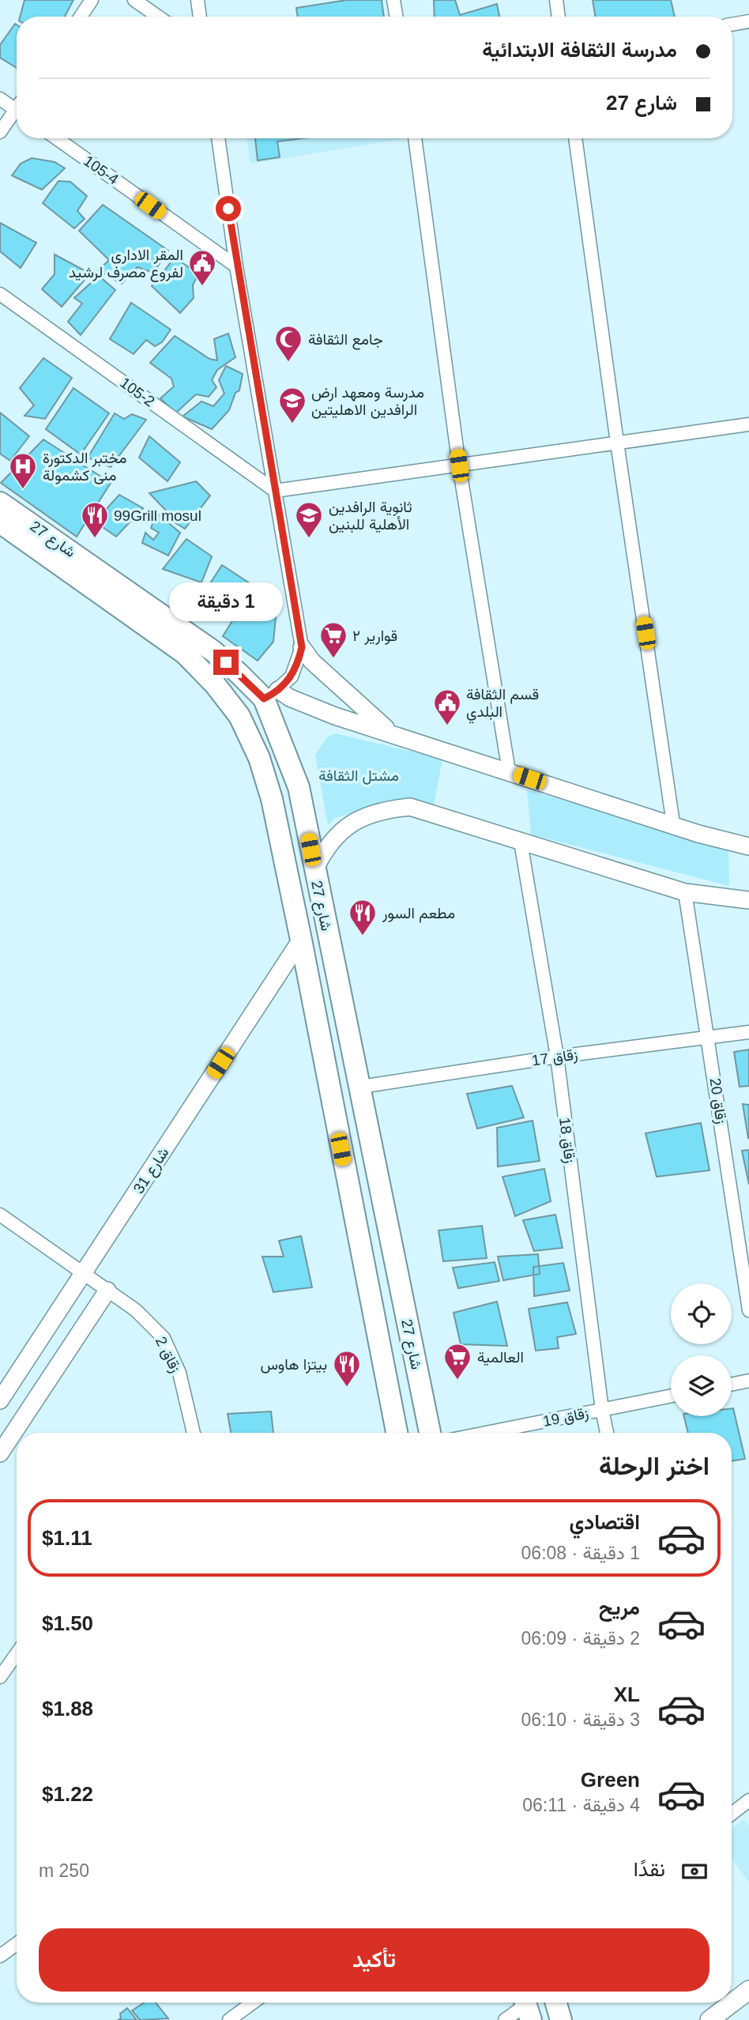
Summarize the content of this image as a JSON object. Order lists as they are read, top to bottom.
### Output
{
  "streets": {
    "main road": ["شارع 27"],
    "street": [
      "105-4",
      "105-2",
      "زقاق 17",
      "زقاق 20",
      "زقاق 18",
      "شارع 31",
      "زقاق 2",
      "زقاق 19"
    ]
  },
  "crossings": [
    ["شارع 27", "زقاق 17"],
    ["شارع 27", "شارع 31"],
    ["زقاق 17", "زقاق 20"],
    ["زقاق 17", "زقاق 18"],
    ["زقاق 18", "زقاق 19"],
    ["شارع 31", "زقاق 2"]
  ],
  "parks": ["مشتل الثقافة"],
  "places": {
    "public building": ["المقر الاداري لفروع مصرف لرشيد", "قسم الثقافة البلدي"],
    "mosque": ["جامع الثقافة"],
    "school or university": ["مدرسة ومعهد ارض الرافدين الاهليتين", "ثانوية الرافدين الأهلية للبنين"],
    "hospital": ["مختبر الدكتورة منى كشمولة"],
    "restaurant": ["99Grill mosul", "مطعم السور", "بيتزا هاوس"],
    "supermarket": ["قوارير ٢", "العالمية"]
  },
  "page": {
    "banner": ["مدرسة الثقافة الابتدائية", "شارع 27"],
    "bubble": "1 دقيقة",
    "heading": "اختر الرحلة",
    "list": [
      {
        "name": "اقتصادي",
        "note": "1 دقيقة · 06:08",
        "value": "$1.11"
      },
      {
        "name": "مريح",
        "note": "2 دقيقة · 06:09",
        "value": "$1.50"
      },
      {
        "name": "XL",
        "note": "3 دقيقة · 06:10",
        "value": "$1.88"
      },
      {
        "name": "Green",
        "note": "4 دقيقة · 06:11",
        "value": "$1.22"
      }
    ],
    "pay": ["نقدًا", "250 m"],
    "buttons": "تأكيد"
  }
}
